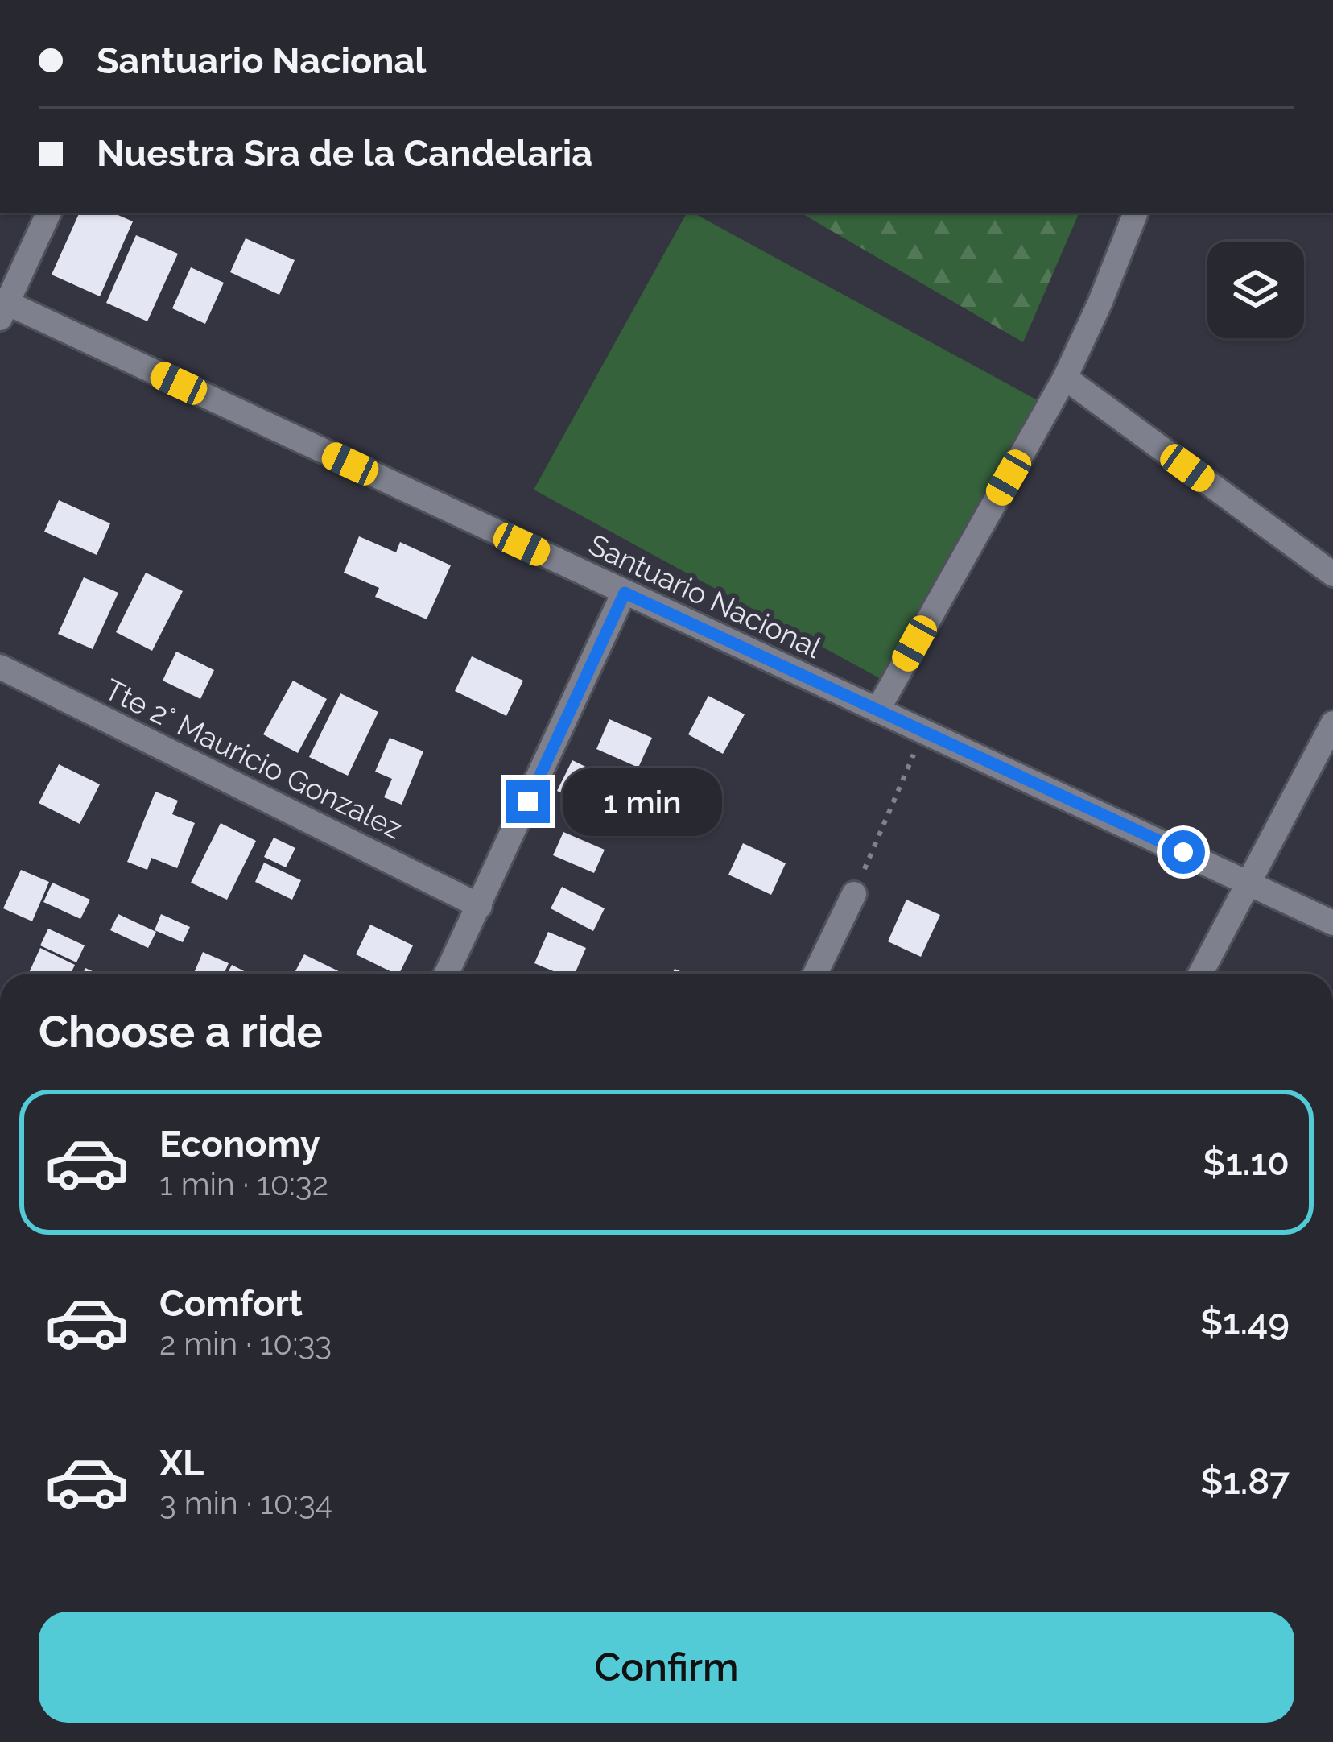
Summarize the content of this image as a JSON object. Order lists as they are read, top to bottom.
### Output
{
  "streets": {
    "street": ["Santuario Nacional", "Tte 2° Mauricio Gonzalez"]
  },
  "page": {
    "banner": ["Santuario Nacional", "Nuestra Sra de la Candelaria"],
    "bubble": "1 min",
    "heading": "Choose a ride",
    "list": [
      {
        "name": "Economy",
        "note": "1 min · 10:32",
        "value": "$1.10"
      },
      {
        "name": "Comfort",
        "note": "2 min · 10:33",
        "value": "$1.49"
      },
      {
        "name": "XL",
        "note": "3 min · 10:34",
        "value": "$1.87"
      }
    ],
    "buttons": "Confirm"
  }
}
